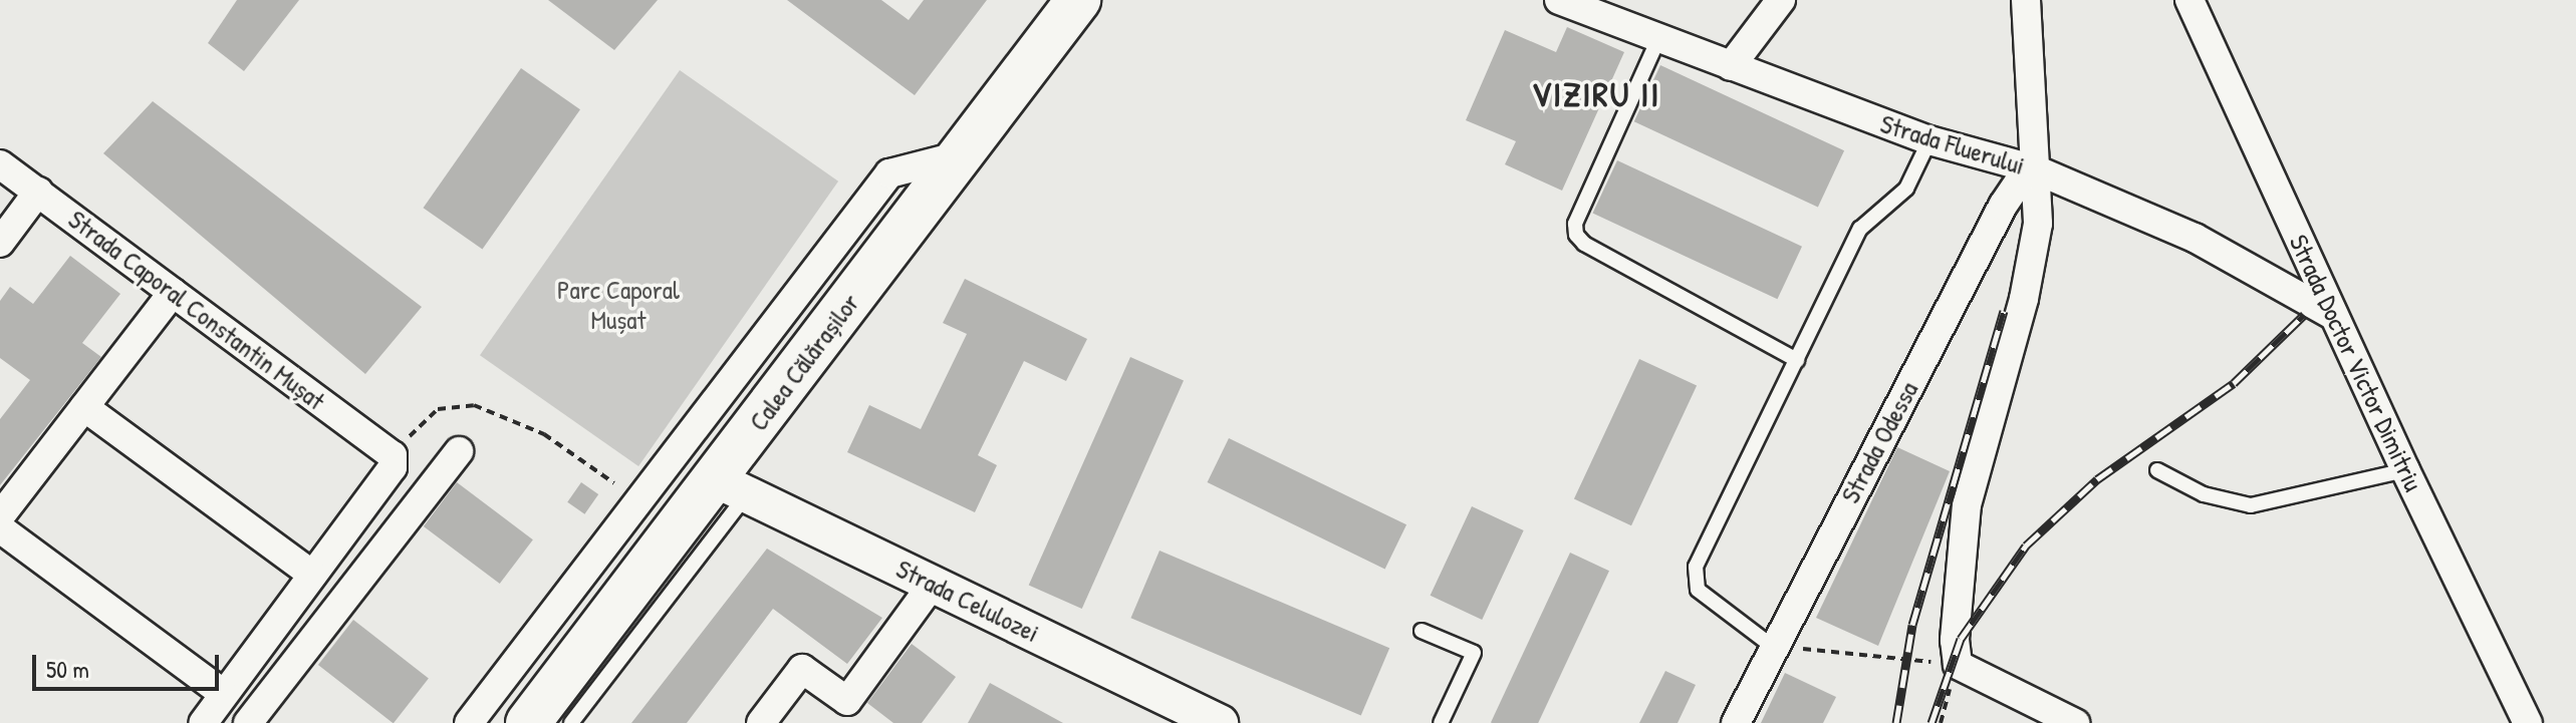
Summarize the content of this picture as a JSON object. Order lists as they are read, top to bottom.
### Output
{
  "streets": {
    "main road": ["Calea Călărașilor"],
    "street": [
      "Strada Fluerului",
      "Strada Caporal Constantin Mușat",
      "Strada Doctor Victor Dimitriu",
      "Strada Odessa",
      "Strada Celulozei"
    ]
  },
  "crossings": [
    ["Strada Fluerului", "Strada Doctor Victor Dimitriu"],
    ["Strada Fluerului", "Strada Odessa"],
    ["Calea Călărașilor", "Strada Celulozei"]
  ],
  "districts": ["VIZIRU II"],
  "parks": ["Parc Caporal Mușat"],
  "scale_bar": "50 m"
}
